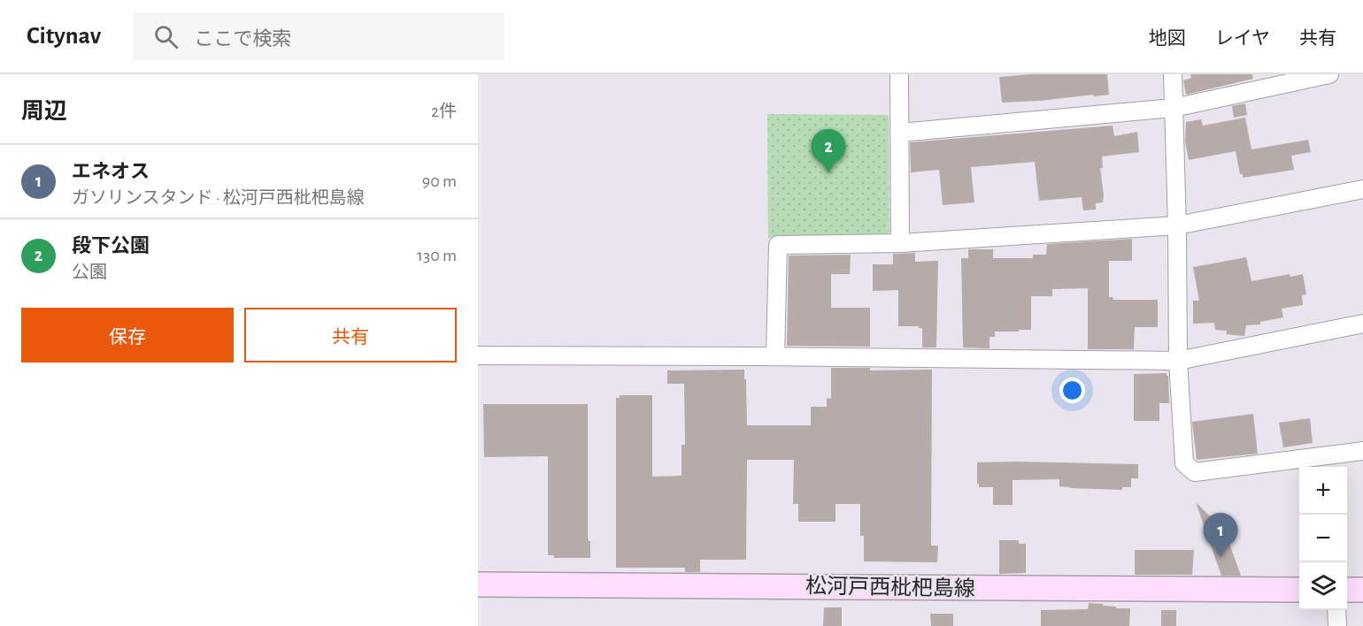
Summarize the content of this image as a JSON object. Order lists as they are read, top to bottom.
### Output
{
  "streets": {
    "main road": ["松河戸西枇杷島線"]
  },
  "page": {
    "header": "Citynav",
    "search": "ここで検索",
    "nav": ["地図", "レイヤ", "共有"],
    "heading": ["周辺", "2件"],
    "pins": ["2", "1"],
    "list": [
      {
        "mark": "1",
        "name": "エネオス",
        "note": "ガソリンスタンド · 松河戸西枇杷島線",
        "value": "90 m"
      },
      {
        "mark": "2",
        "name": "段下公園",
        "note": "公園",
        "value": "130 m"
      }
    ],
    "buttons": ["保存", "共有"],
    "map_buttons": ["+", "−"]
  }
}
